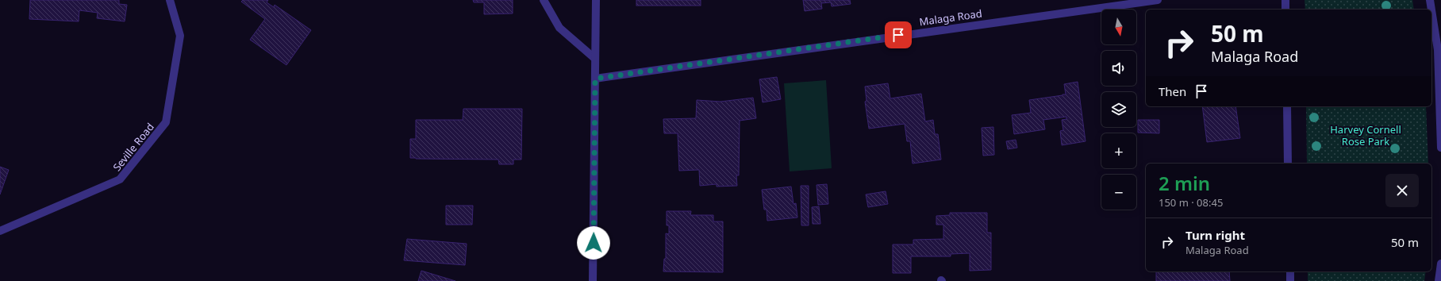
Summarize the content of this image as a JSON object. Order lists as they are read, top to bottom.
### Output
{
  "streets": {
    "street": ["Malaga Road", "Seville Road"]
  },
  "parks": ["Harvey Cornell Rose Park"],
  "north": "bottom",
  "page": {
    "map_buttons": ["+", "−"],
    "turn": ["50 m", "Malaga Road"],
    "then": "Then",
    "heading": ["2 min", "150 m · 08:45"],
    "list": [
      {
        "name": "Turn right",
        "note": "Malaga Road",
        "value": "50 m"
      }
    ]
  }
}
